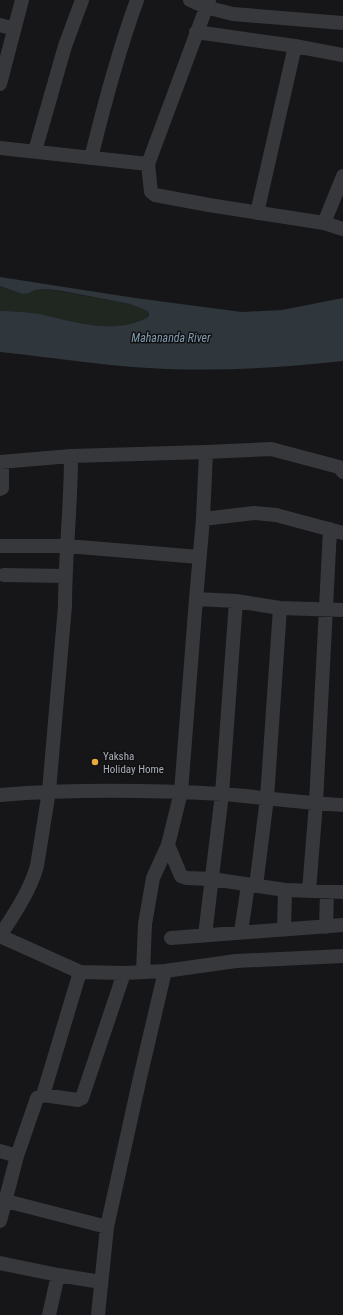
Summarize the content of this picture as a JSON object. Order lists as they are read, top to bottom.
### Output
{
  "water": ["Mahananda River"],
  "places": ["Yaksha Holiday Home"]
}
